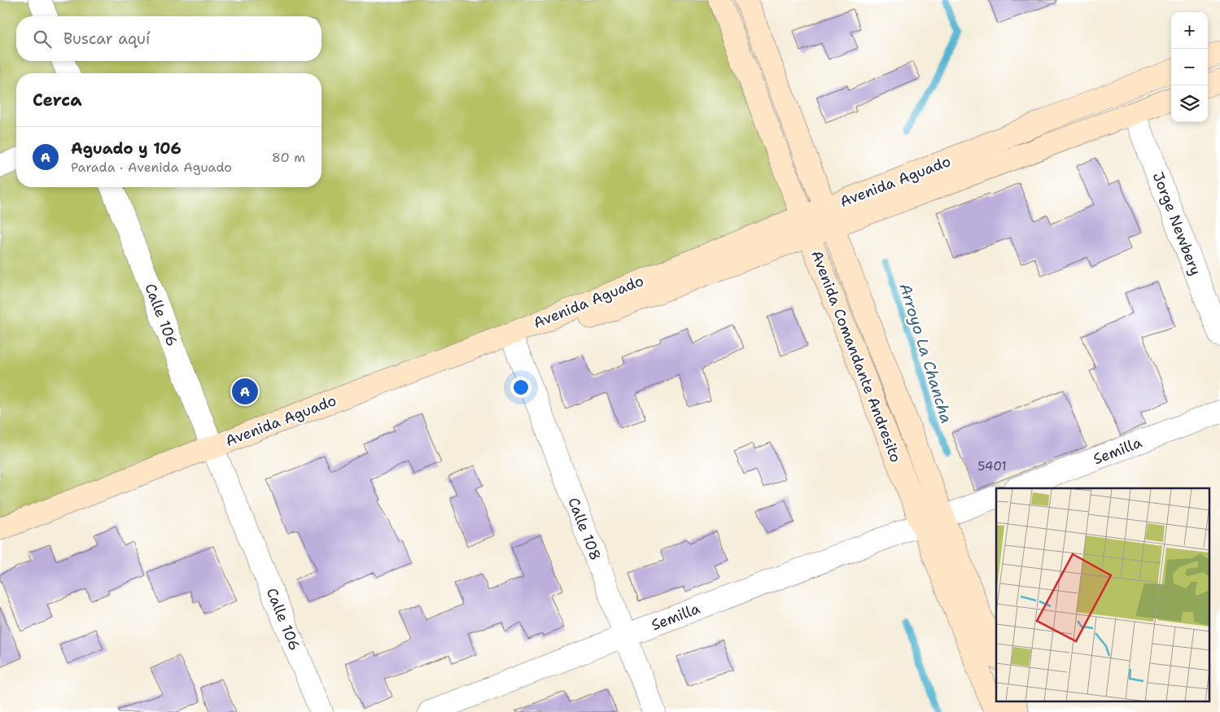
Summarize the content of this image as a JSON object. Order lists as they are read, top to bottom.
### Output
{
  "streets": {
    "main road": ["Avenida Aguado", "Avenida Comandante Andresito"],
    "street": [
      "Jorge Newbery",
      "Calle 106",
      "Semilla",
      "Calle 108"
    ]
  },
  "crossings": [
    ["Avenida Aguado", "Jorge Newbery"],
    ["Avenida Aguado", "Calle 106"],
    ["Avenida Aguado", "Avenida Comandante Andresito"],
    ["Avenida Aguado", "Calle 108"],
    ["Avenida Comandante Andresito", "Semilla"],
    ["Semilla", "Calle 108"]
  ],
  "water": ["Arroyo La Chancha"],
  "house_numbers": ["5401"],
  "page": {
    "map_buttons": ["+", "−"],
    "search": "Buscar aquí",
    "heading": "Cerca",
    "list": [
      {
        "mark": "A",
        "name": "Aguado y 106",
        "note": "Parada · Avenida Aguado",
        "value": "80 m"
      }
    ],
    "pins": "A"
  }
}
